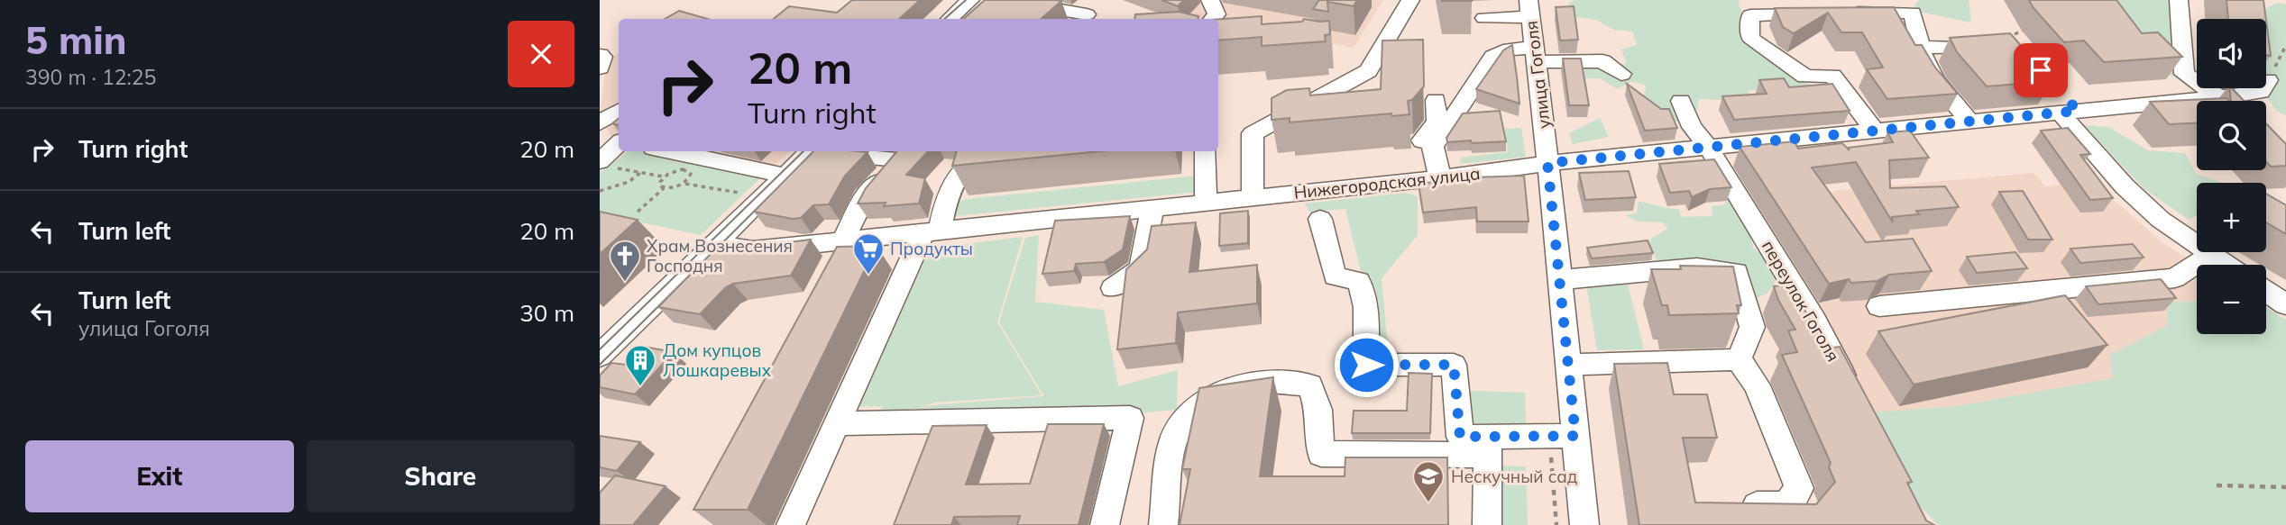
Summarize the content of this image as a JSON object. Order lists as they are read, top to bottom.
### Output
{
  "streets": {
    "street": ["улица Гоголя", "Нижегородская улица", "переулок Гоголя"]
  },
  "crossings": [
    ["улица Гоголя", "Нижегородская улица"],
    ["Нижегородская улица", "переулок Гоголя"]
  ],
  "places": {
    "supermarket": ["Продукты"],
    "church": ["Храм Вознесения Господня"],
    "building": ["Дом купцов Лошкаревых"],
    "school or university": ["Нескучный сад"]
  },
  "page": {
    "heading": ["5 min", "390 m · 12:25"],
    "map_buttons": ["+", "−"],
    "turn": ["20 m", "Turn right"],
    "list": [
      {
        "name": "Turn right",
        "value": "20 m"
      },
      {
        "name": "Turn left",
        "value": "20 m"
      },
      {
        "name": "Turn left",
        "note": "улица Гоголя",
        "value": "30 m"
      }
    ],
    "buttons": ["Exit", "Share"]
  }
}
